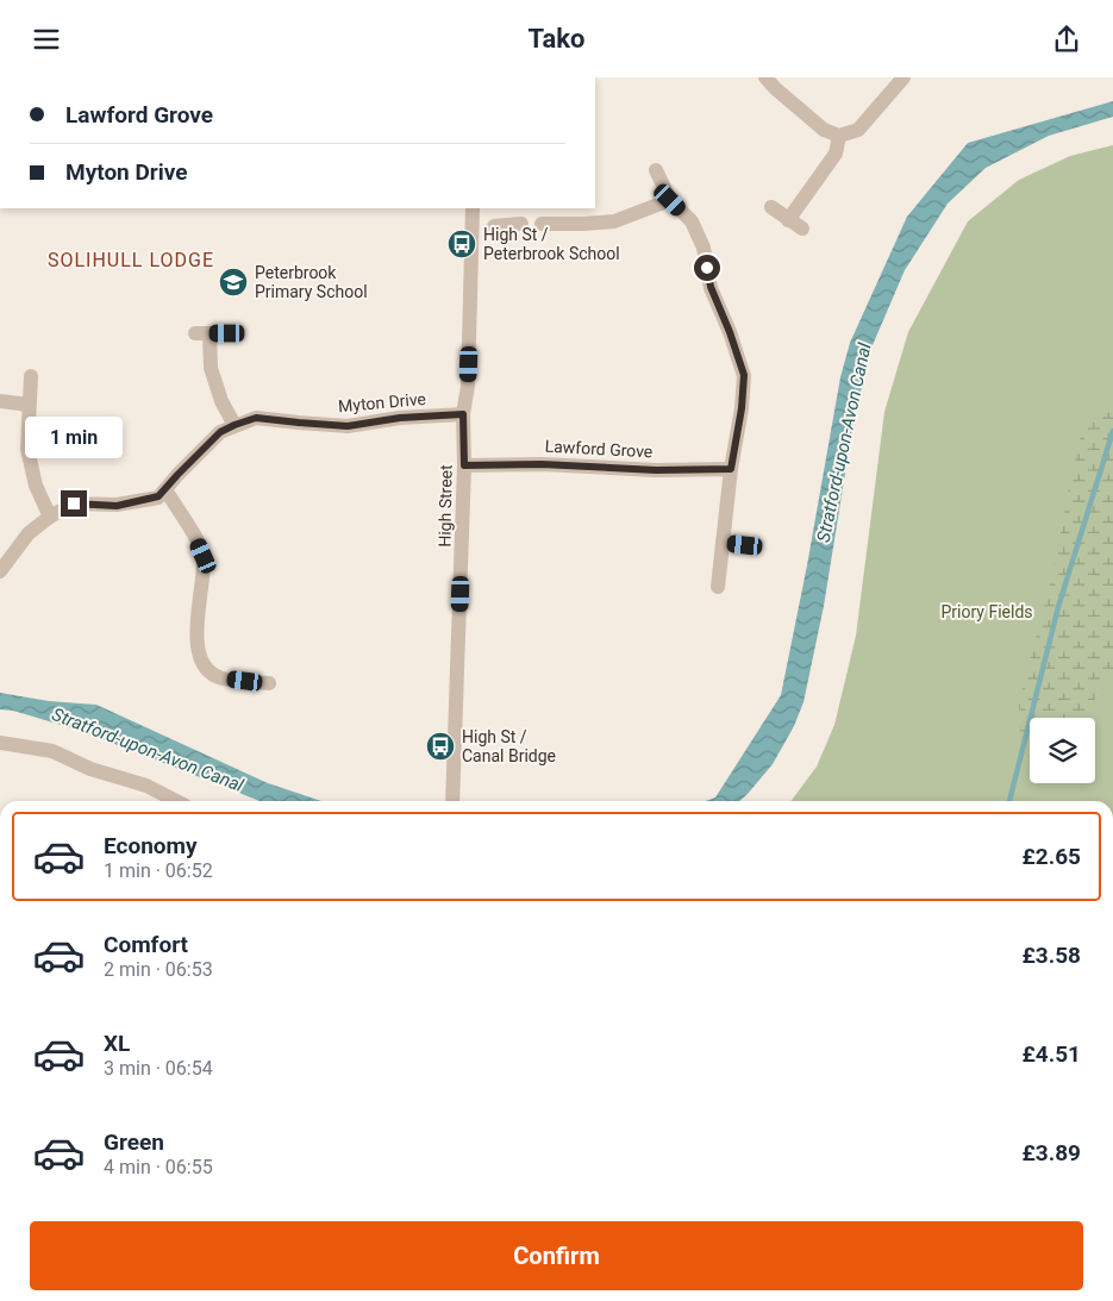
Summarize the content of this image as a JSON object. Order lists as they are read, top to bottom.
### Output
{
  "streets": {
    "street": ["Myton Drive", "Lawford Grove", "High Street"]
  },
  "crossings": [
    ["Myton Drive", "High Street"],
    ["Lawford Grove", "High Street"]
  ],
  "districts": ["SOLIHULL LODGE"],
  "water": ["Stratford-upon-Avon Canal"],
  "parks": ["Priory Fields"],
  "places": {
    "bus stop": ["High St / Peterbrook School", "High St / Canal Bridge"],
    "school or university": ["Peterbrook Primary School"]
  },
  "page": {
    "header": "Tako",
    "banner": ["Lawford Grove", "Myton Drive"],
    "bubble": "1 min",
    "list": [
      {
        "name": "Economy",
        "note": "1 min · 06:52",
        "value": "£2.65"
      },
      {
        "name": "Comfort",
        "note": "2 min · 06:53",
        "value": "£3.58"
      },
      {
        "name": "XL",
        "note": "3 min · 06:54",
        "value": "£4.51"
      },
      {
        "name": "Green",
        "note": "4 min · 06:55",
        "value": "£3.89"
      }
    ],
    "buttons": "Confirm"
  }
}
